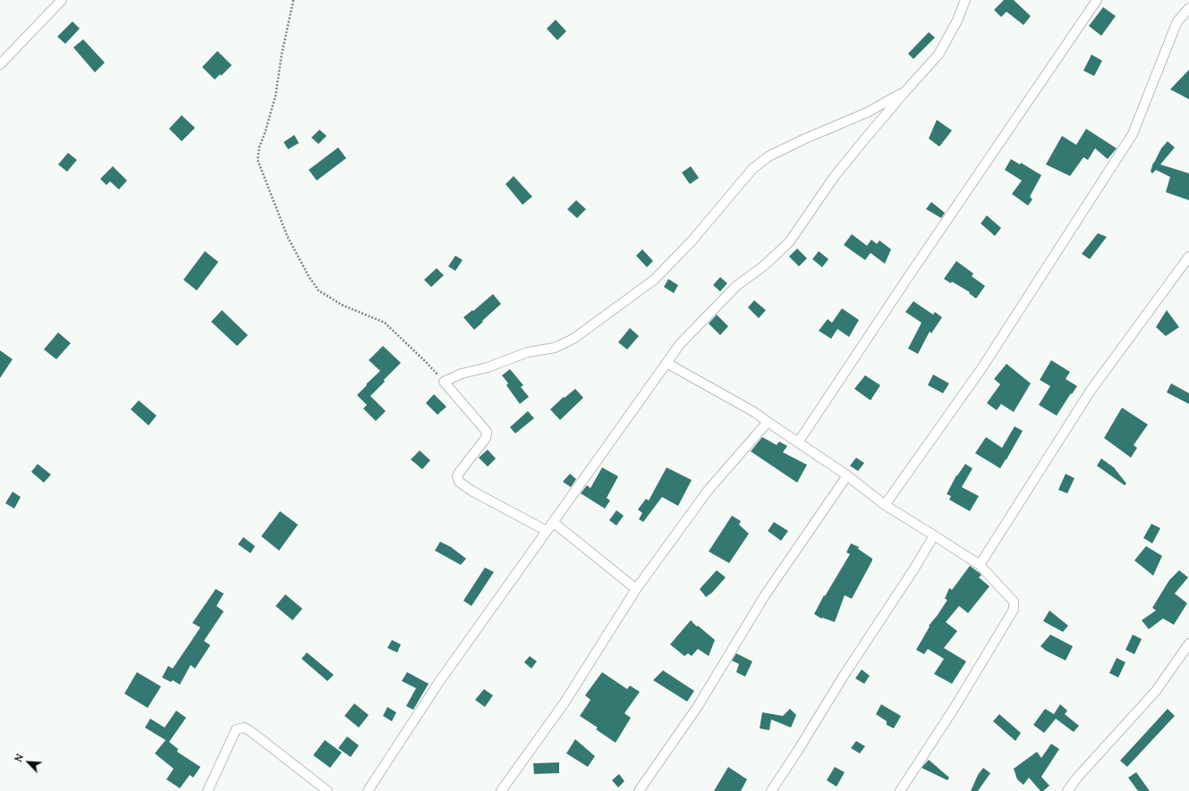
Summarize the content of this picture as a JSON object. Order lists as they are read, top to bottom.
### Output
{
  "north": "top left"
}
